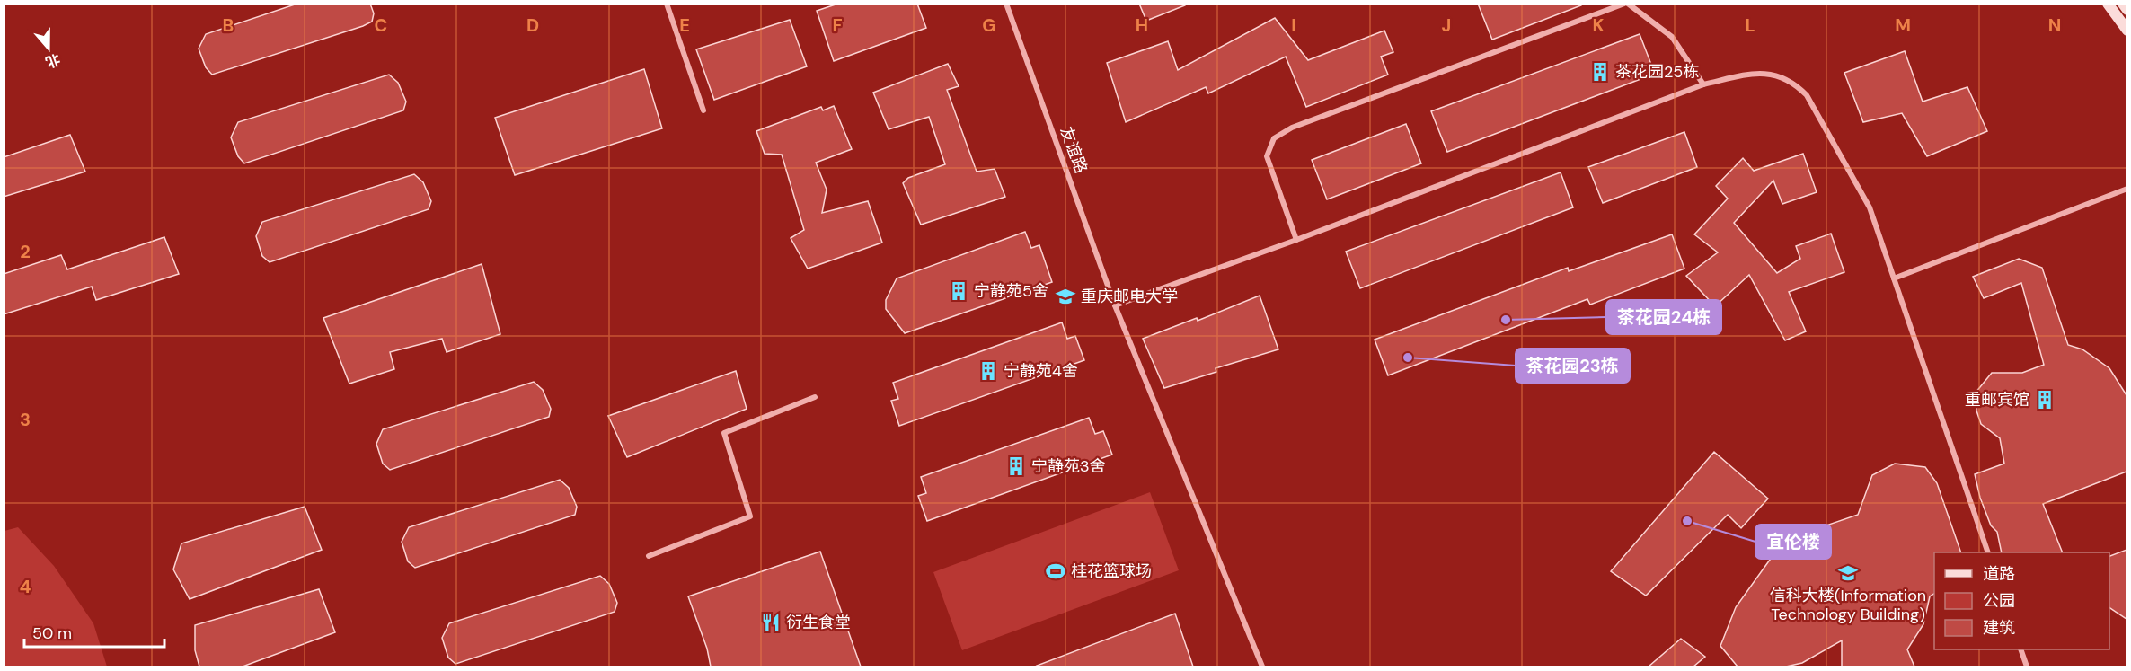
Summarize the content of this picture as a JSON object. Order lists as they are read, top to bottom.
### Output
{
  "streets": {
    "street": ["友谊路"]
  },
  "places": {
    "building": [
      "茶花园25栋",
      "宁静苑5舍",
      "宁静苑4舍",
      "重邮宾馆",
      "宁静苑3舍"
    ],
    "school or university": ["重庆邮电大学", "信科大楼(Information Technology Building)"],
    "other": ["茶花园24栋", "茶花园23栋", "宜伦楼"],
    "sports": ["桂花篮球场"],
    "restaurant": ["衍生食堂"]
  },
  "legend": ["道路", "公园", "建筑"],
  "scale_bar": "50 m",
  "north": "bottom",
  "grid": {
    "columns": [
      "B",
      "C",
      "D",
      "E",
      "F",
      "G",
      "H",
      "I",
      "J",
      "K",
      "L",
      "M",
      "N"
    ],
    "rows": ["2", "3", "4"]
  }
}
